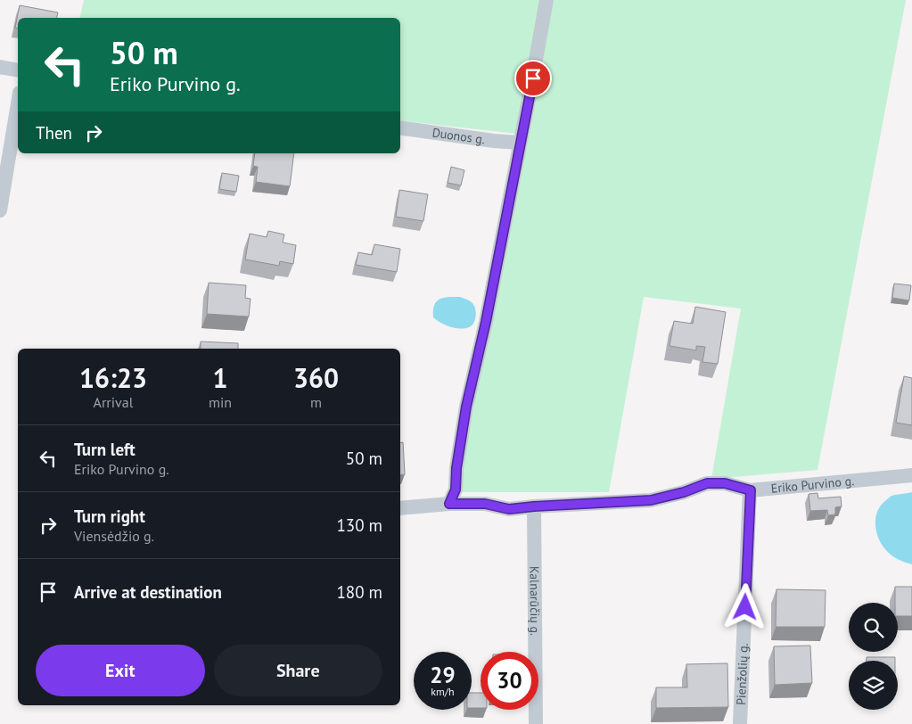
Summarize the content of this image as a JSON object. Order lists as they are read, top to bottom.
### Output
{
  "streets": {
    "street": [
      "Duonos g.",
      "Eriko Purvino g.",
      "Kalnarūčių g.",
      "Pienžolių g."
    ]
  },
  "crossings": [
    ["Eriko Purvino g.", "Kalnarūčių g."],
    ["Eriko Purvino g.", "Pienžolių g."]
  ],
  "page": {
    "turn": ["50 m", "Eriko Purvino g."],
    "then": "Then",
    "eta": [
      "16:23",
      "Arrival",
      "1",
      "min",
      "360",
      "m"
    ],
    "list": [
      {
        "name": "Turn left",
        "note": "Eriko Purvino g.",
        "value": "50 m"
      },
      {
        "name": "Turn right",
        "note": "Viensėdžio g.",
        "value": "130 m"
      },
      {
        "name": "Arrive at destination",
        "value": "180 m"
      }
    ],
    "buttons": ["Exit", "Share"],
    "speed": "29 km/h",
    "limit": "30"
  }
}
